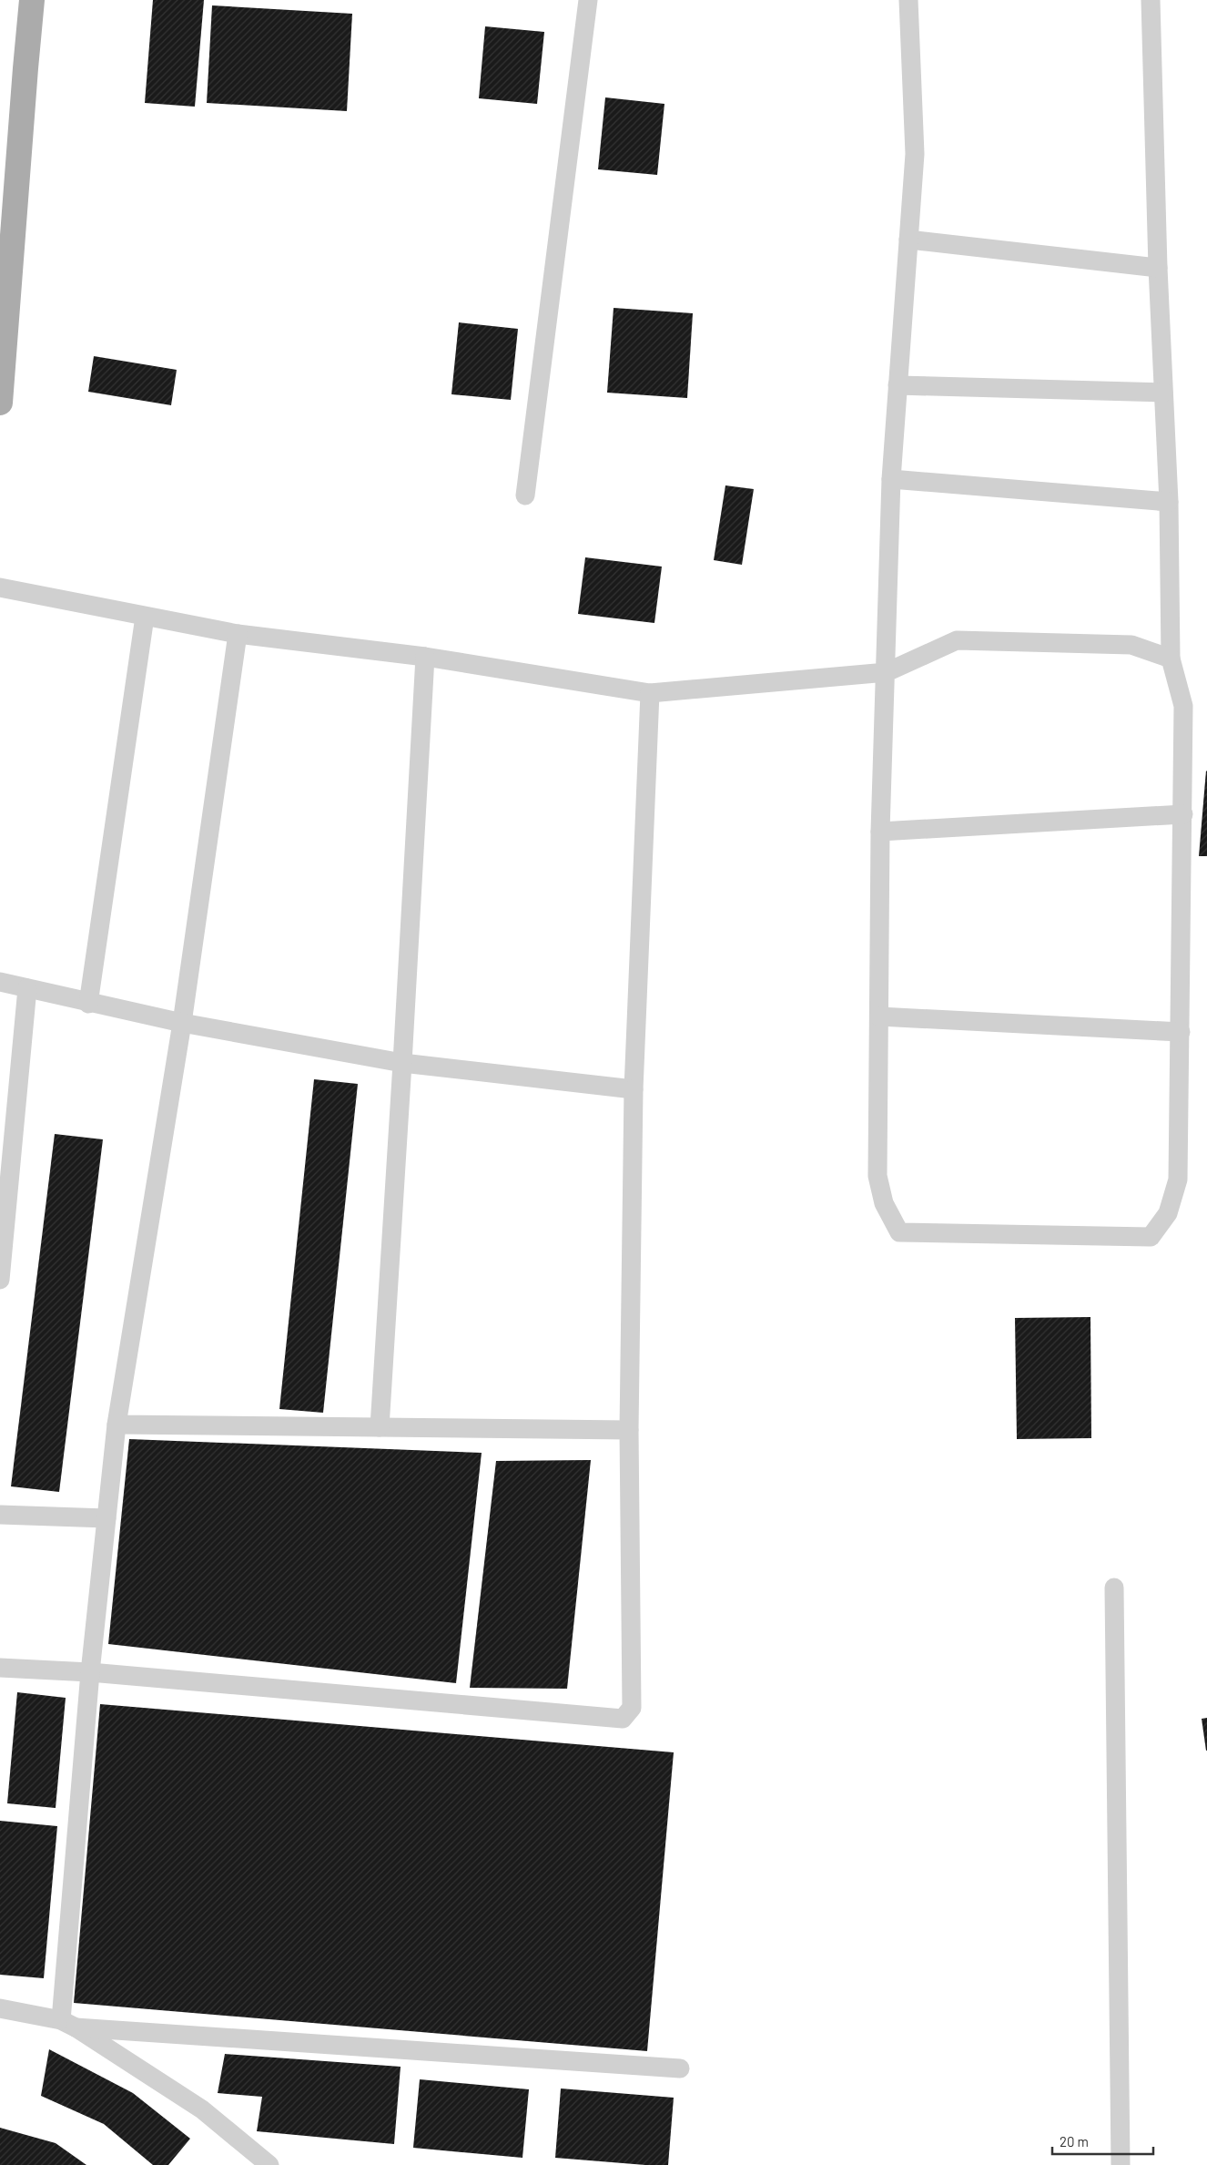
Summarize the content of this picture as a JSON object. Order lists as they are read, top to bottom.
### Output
{
  "scale_bar": "20 m"
}
